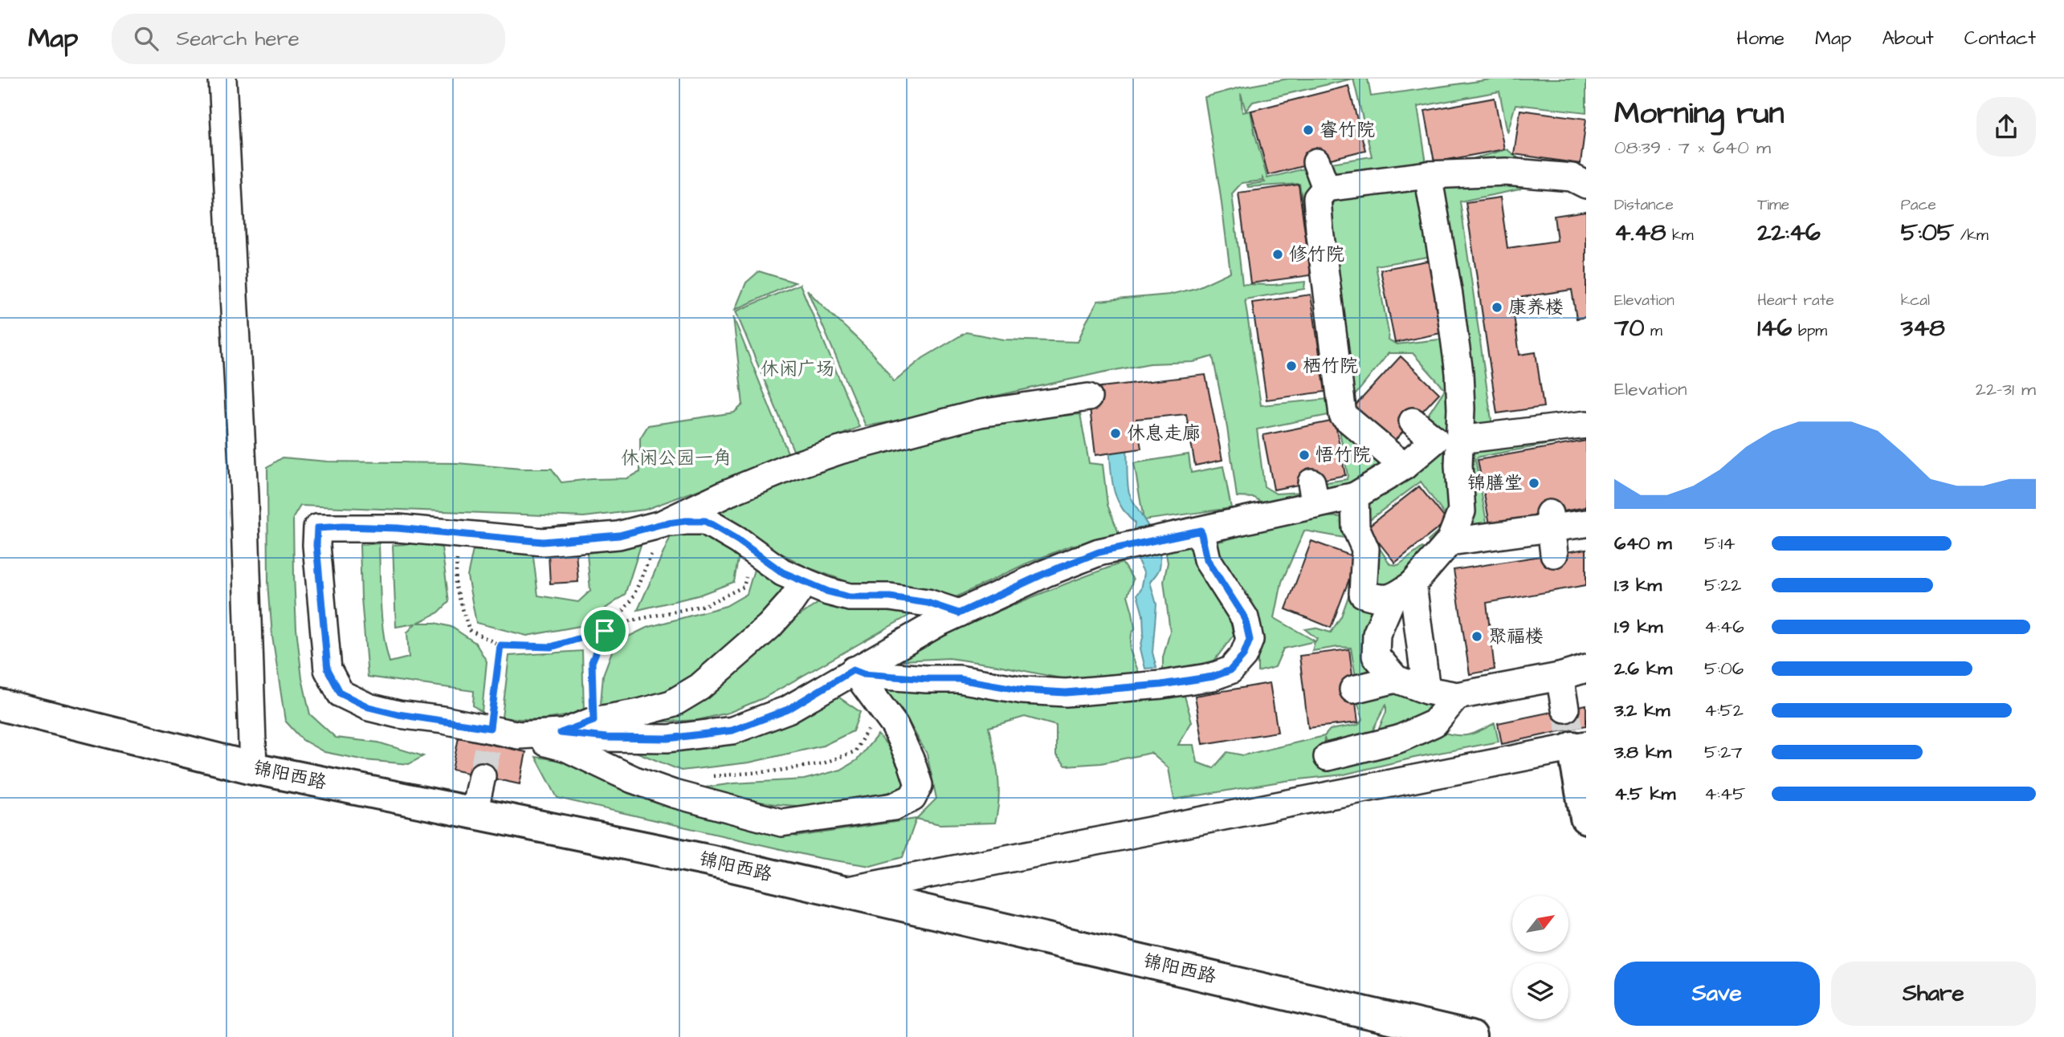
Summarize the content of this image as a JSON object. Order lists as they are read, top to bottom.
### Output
{
  "streets": {
    "street": ["锦阳西路"]
  },
  "parks": ["休闲广场", "休闲公园一角"],
  "places": [
    "睿竹院",
    "修竹院",
    "康养楼",
    "栖竹院",
    "休息走廊",
    "悟竹院",
    "锦膳堂",
    "聚福楼"
  ],
  "north": "top right",
  "page": {
    "header": "Map",
    "search": "Search here",
    "nav": [
      "Home",
      "Map",
      "About",
      "Contact"
    ],
    "heading": ["Morning run", "08:39 · 7 × 640 m"],
    "stats": [
      ["Distance", "4.48 km"],
      ["Time", "22:46"],
      ["Pace", "5:05 /km"],
      ["Elevation", "70 m"],
      ["Heart rate", "146 bpm"],
      ["kcal", "348"]
    ],
    "chart": ["Elevation", "22–31 m"],
    "list": [
      {
        "name": "640 m",
        "note": "5:14"
      },
      {
        "name": "1.3 km",
        "note": "5:22"
      },
      {
        "name": "1.9 km",
        "note": "4:46"
      },
      {
        "name": "2.6 km",
        "note": "5:06"
      },
      {
        "name": "3.2 km",
        "note": "4:52"
      },
      {
        "name": "3.8 km",
        "note": "5:27"
      },
      {
        "name": "4.5 km",
        "note": "4:45"
      }
    ],
    "buttons": ["Save", "Share"]
  }
}
